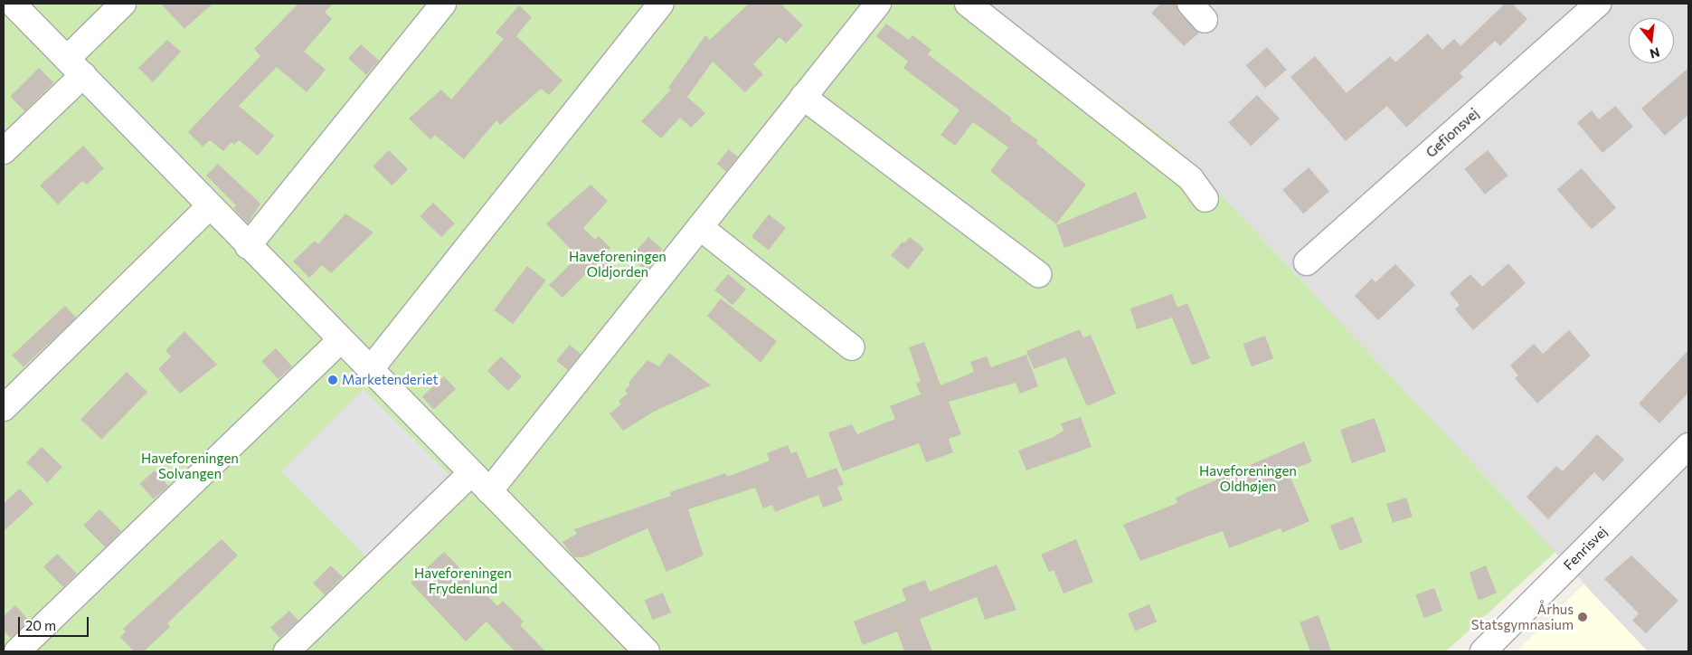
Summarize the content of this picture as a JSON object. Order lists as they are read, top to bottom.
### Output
{
  "streets": {
    "street": ["Gefionsvej", "Fenrisvej"]
  },
  "parks": [
    "Haveforeningen Oldjorden",
    "Haveforeningen Solvangen",
    "Haveforeningen Oldhøjen",
    "Haveforeningen Frydenlund"
  ],
  "places": ["Marketenderiet", "Århus Statsgymnasium"],
  "scale_bar": "20 m",
  "north": "bottom"
}
